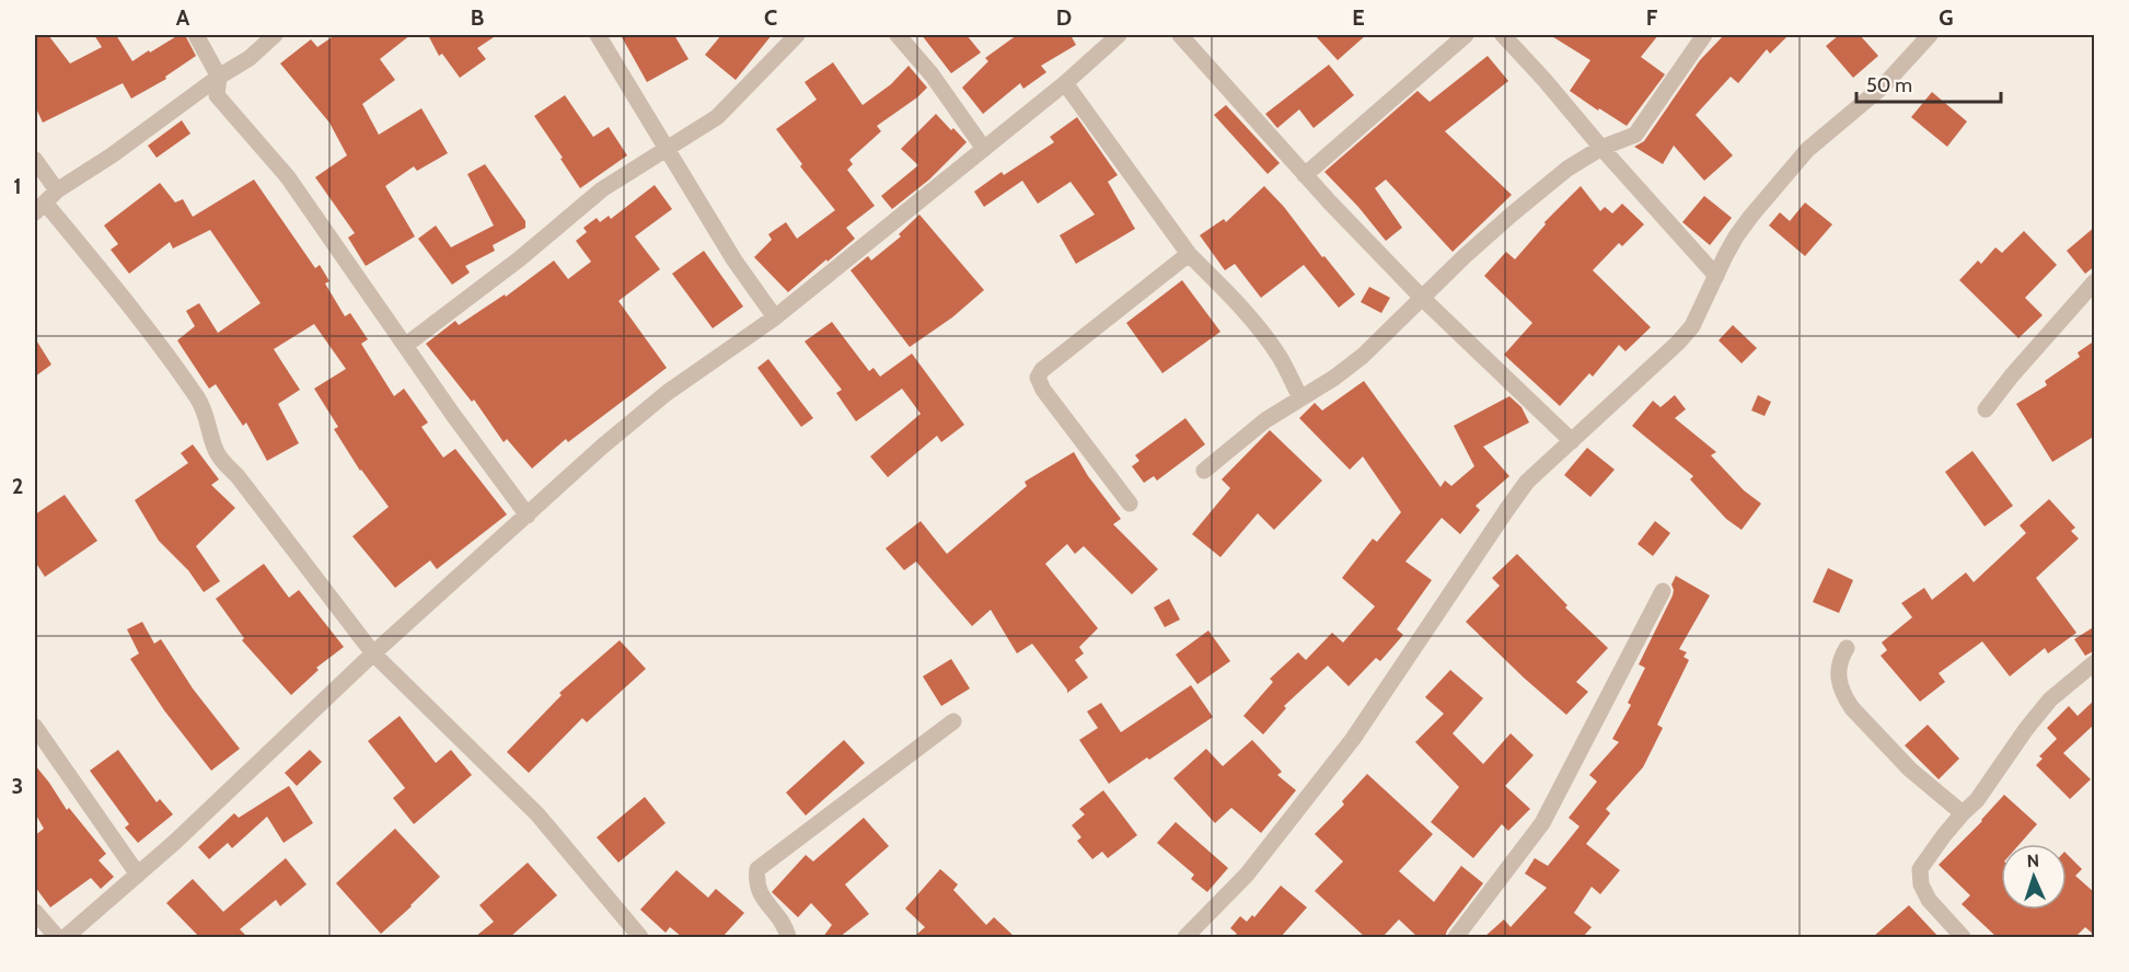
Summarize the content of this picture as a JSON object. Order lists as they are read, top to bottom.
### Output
{
  "scale_bar": "50 m",
  "north": "top",
  "grid": {
    "columns": [
      "A",
      "B",
      "C",
      "D",
      "E",
      "F",
      "G"
    ],
    "rows": ["1", "2", "3"]
  }
}
